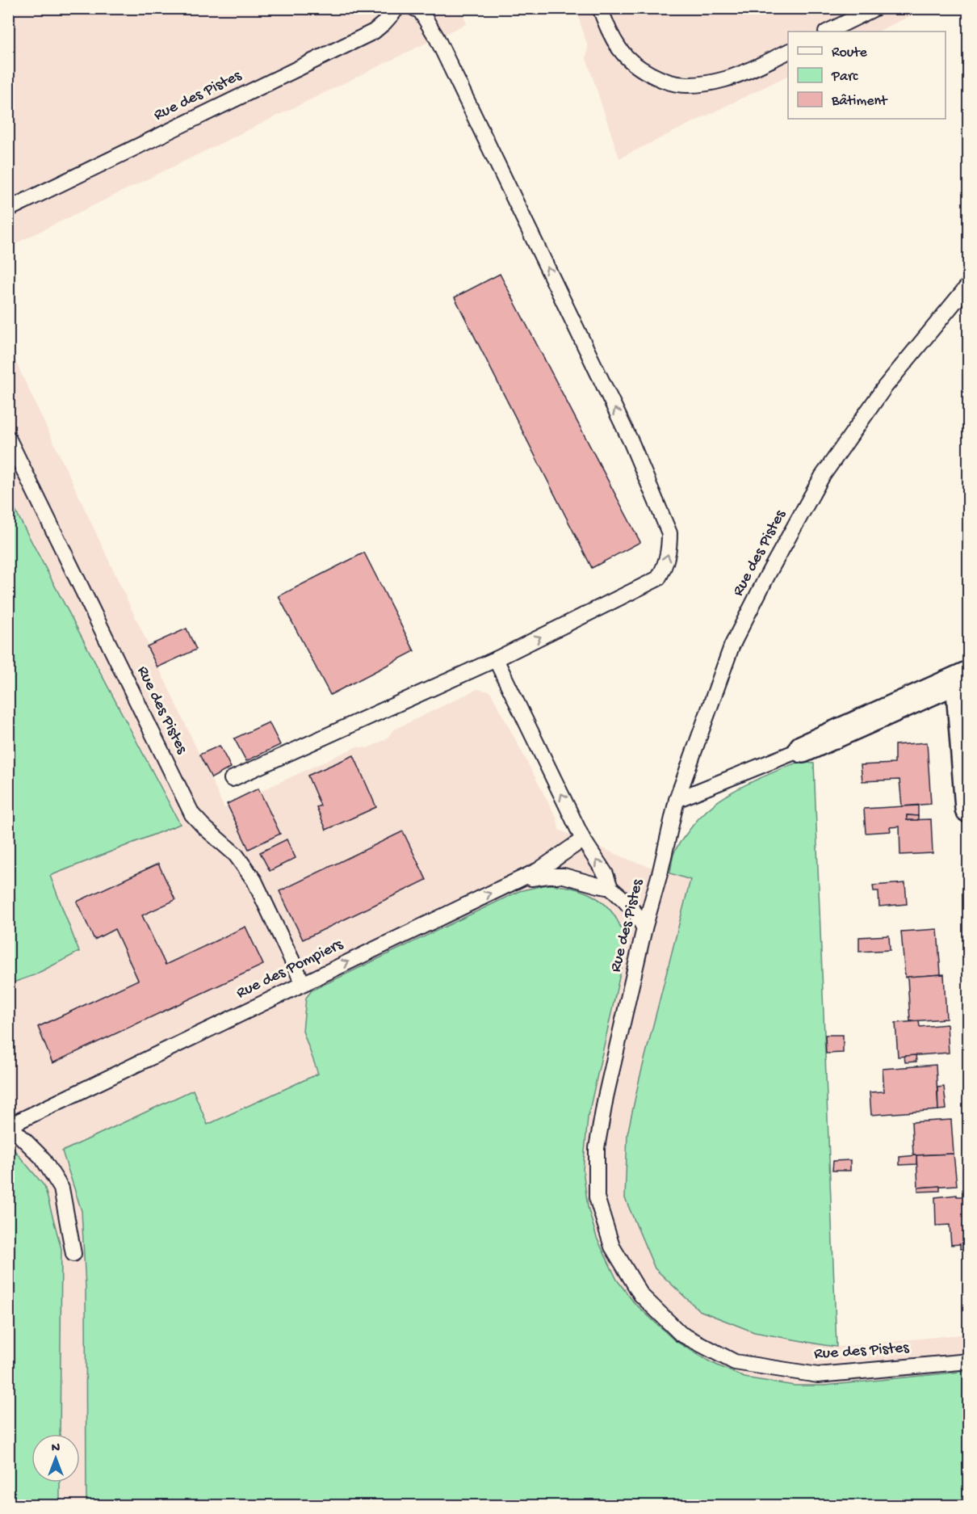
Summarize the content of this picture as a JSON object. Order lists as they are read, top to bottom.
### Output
{
  "streets": {
    "lane": ["Rue des Pistes", "Rue des Pompiers"]
  },
  "crossings": [
    ["Rue des Pistes", "Rue des Pompiers"]
  ],
  "one_way": ["Rue des Pompiers"],
  "legend": ["Route", "Parc", "Bâtiment"],
  "north": "top"
}
